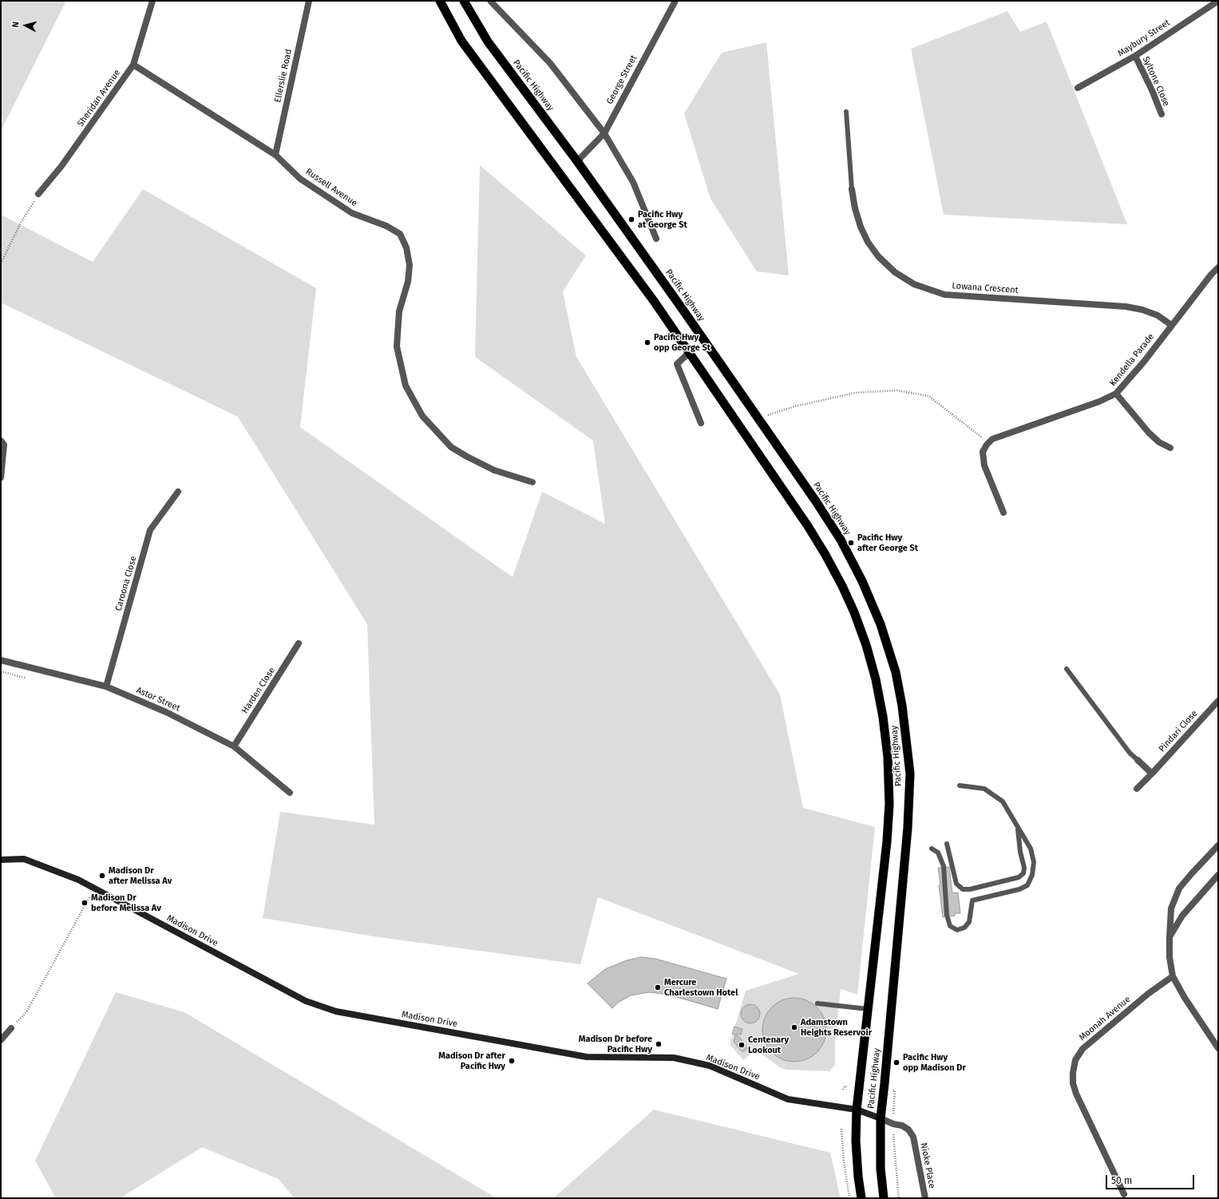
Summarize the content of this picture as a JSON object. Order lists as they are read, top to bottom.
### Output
{
  "streets": {
    "highway": ["Pacific Highway"],
    "main road": ["Madison Drive"],
    "street": [
      "Maybury Street",
      "Ellerslie Road",
      "George Street",
      "Syltone Close",
      "Sheridan Avenue",
      "Russell Avenue",
      "Lowana Crescent",
      "Kendella Parade",
      "Caroona Close",
      "Harden Close",
      "Astor Street",
      "Pindari Close",
      "Moonah Avenue",
      "Nioke Place"
    ]
  },
  "crossings": [
    ["Maybury Street", "Syltone Close"],
    ["Ellerslie Road", "Russell Avenue"],
    ["George Street", "Pacific Highway"],
    ["Pacific Highway", "Madison Drive"],
    ["Pacific Highway", "Nioke Place"],
    ["Sheridan Avenue", "Russell Avenue"],
    ["Lowana Crescent", "Kendella Parade"],
    ["Caroona Close", "Astor Street"],
    ["Harden Close", "Astor Street"],
    ["Madison Drive", "Nioke Place"]
  ],
  "places": [
    "Pacific Hwy at George St",
    "Pacific Hwy opp George St",
    "Pacific Hwy after George St",
    "Madison Dr after Melissa Av",
    "Madison Dr before Melissa Av",
    "Mercure Charlestown Hotel",
    "Adamstown Heights Reservoir",
    "Madison Dr before Pacific Hwy",
    "Centenary Lookout",
    "Madison Dr after Pacific Hwy",
    "Pacific Hwy opp Madison Dr"
  ],
  "scale_bar": "50 m",
  "north": "left"
}
